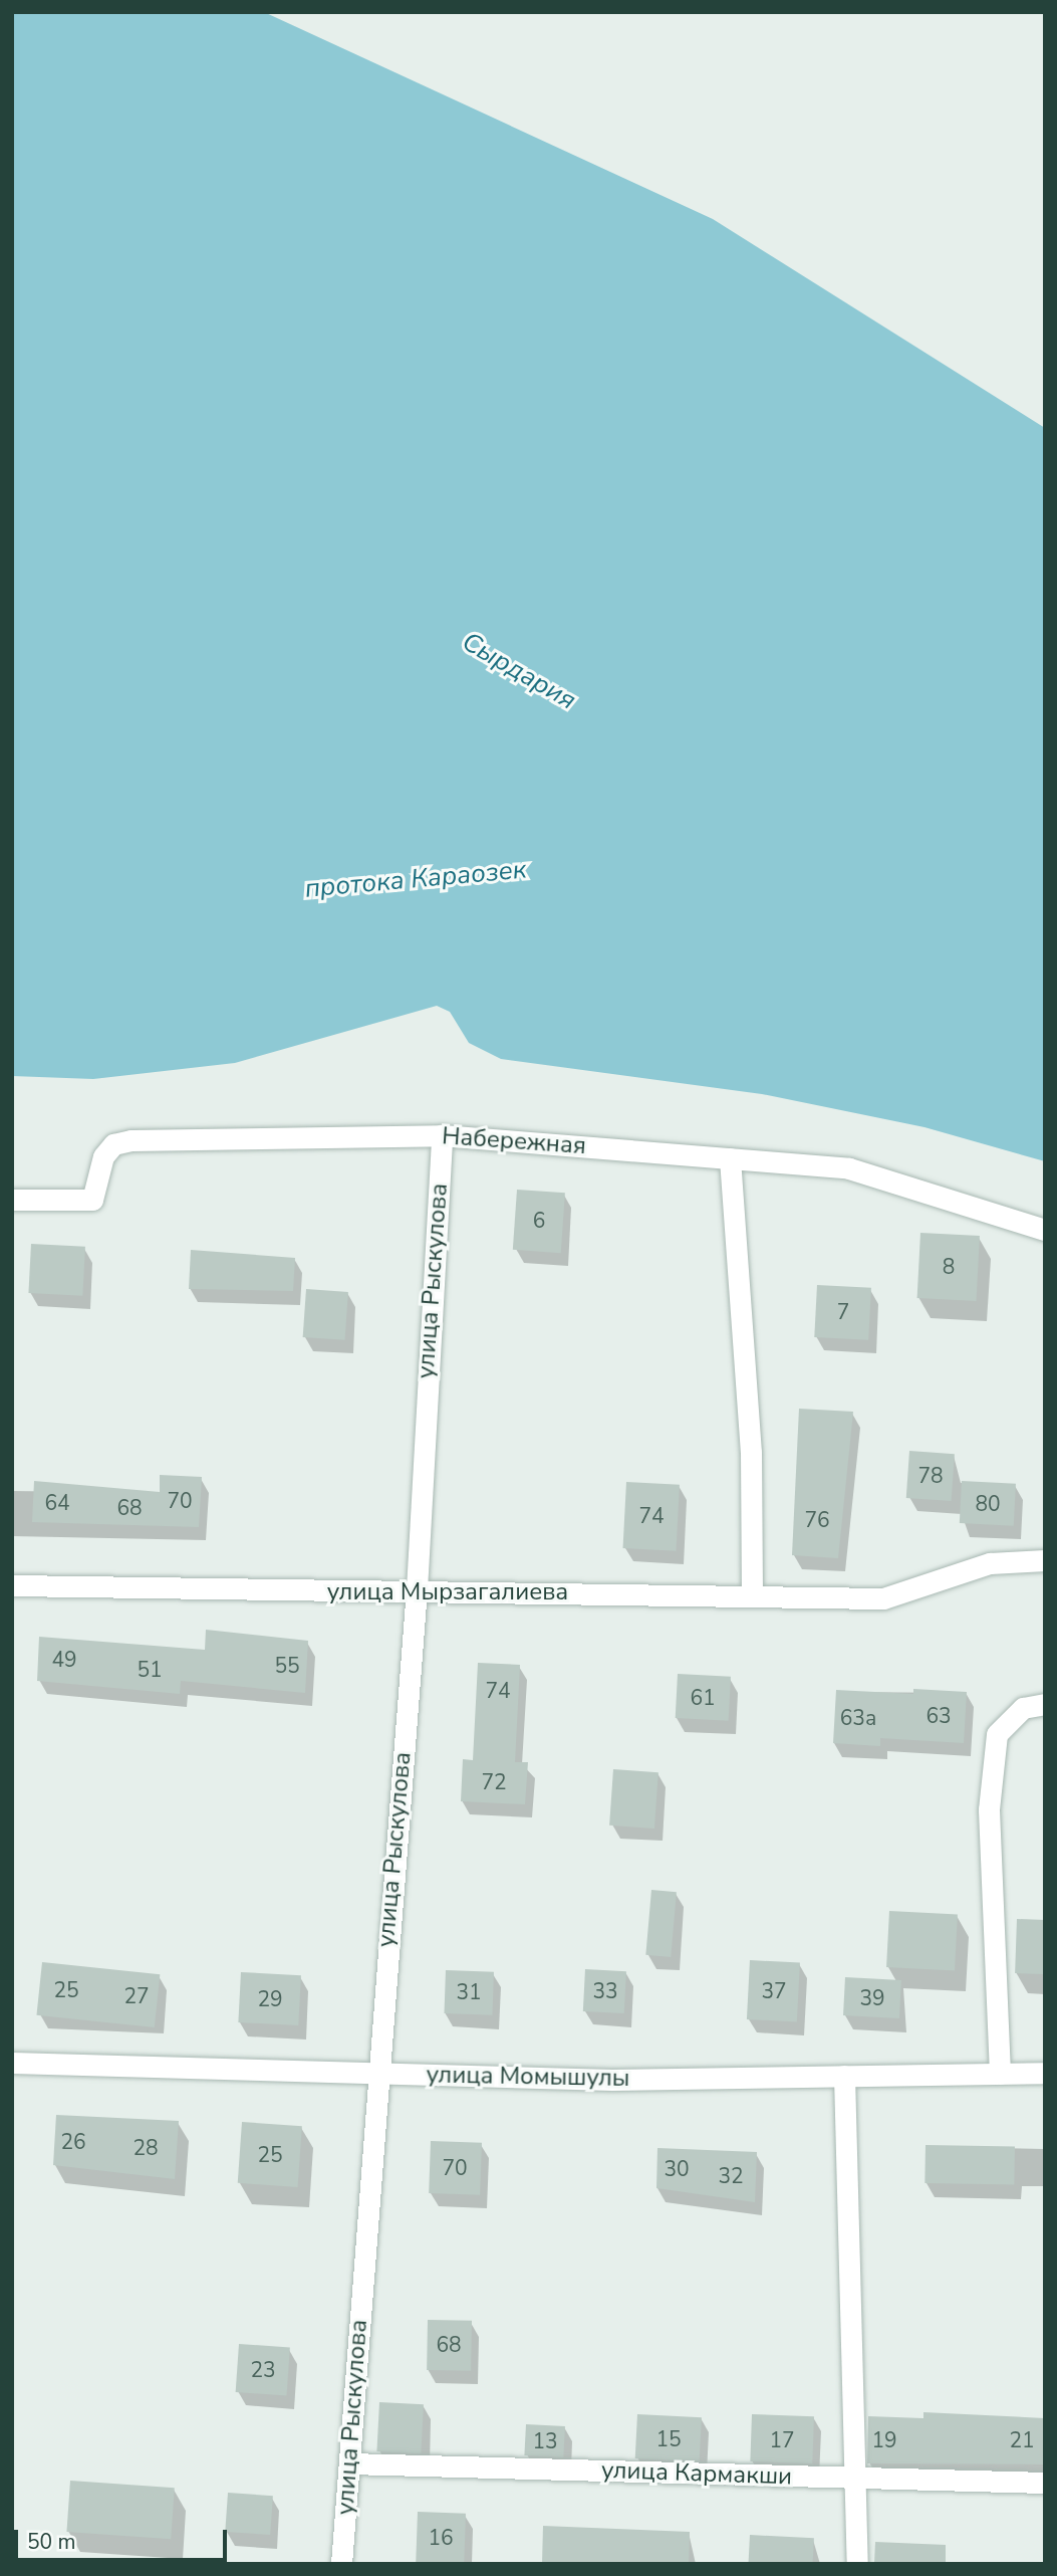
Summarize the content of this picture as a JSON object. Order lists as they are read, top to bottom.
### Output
{
  "streets": {
    "street": [
      "Набережная",
      "улица Рыскулова",
      "улица Мырзагалиева",
      "улица Момышулы",
      "улица Кармакши"
    ]
  },
  "crossings": [
    ["Набережная", "улица Рыскулова"],
    ["улица Рыскулова", "улица Мырзагалиева"],
    ["улица Рыскулова", "улица Момышулы"],
    ["улица Рыскулова", "улица Кармакши"]
  ],
  "water": ["Сырдария", "протока Караозек"],
  "house_numbers": [
    "6",
    "8",
    "7",
    "78",
    "70",
    "64",
    "80",
    "68",
    "74",
    "76",
    "49",
    "55",
    "51",
    "74",
    "61",
    "63",
    "63а",
    "72",
    "25",
    "33",
    "37",
    "31",
    "27",
    "39",
    "29",
    "26",
    "28",
    "25",
    "70",
    "30",
    "32",
    "68",
    "23",
    "15",
    "17",
    "19",
    "21",
    "13",
    "16"
  ],
  "scale_bar": "50 m"
}
